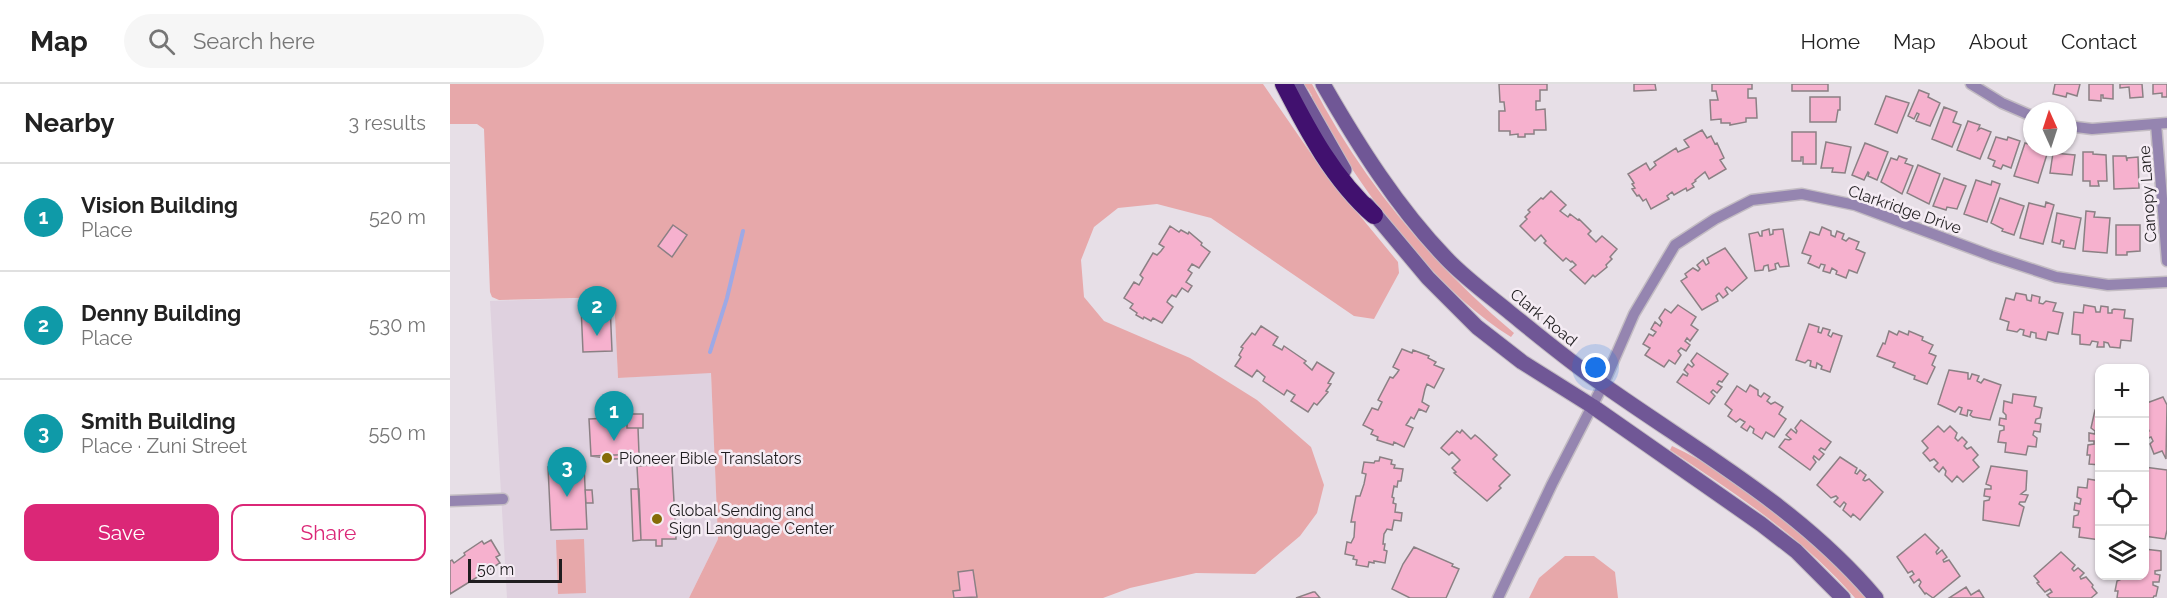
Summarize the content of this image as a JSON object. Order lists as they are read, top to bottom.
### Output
{
  "streets": {
    "main road": ["Clark Road"],
    "street": ["Canopy Lane", "Clarkridge Drive"]
  },
  "crossings": [
    ["Clarkridge Drive", "Clark Road"]
  ],
  "places": ["Pioneer Bible Translators", "Global Sending and Sign Language Center"],
  "scale_bar": "50 m",
  "north": "top",
  "page": {
    "header": "Map",
    "search": "Search here",
    "nav": [
      "Home",
      "Map",
      "About",
      "Contact"
    ],
    "heading": ["Nearby", "3 results"],
    "list": [
      {
        "mark": "1",
        "name": "Vision Building",
        "note": "Place",
        "value": "520 m"
      },
      {
        "mark": "2",
        "name": "Denny Building",
        "note": "Place",
        "value": "530 m"
      },
      {
        "mark": "3",
        "name": "Smith Building",
        "note": "Place · Zuni Street",
        "value": "550 m"
      }
    ],
    "pins": ["2", "1", "3"],
    "map_buttons": ["+", "−"],
    "buttons": ["Save", "Share"],
    "scale": "50 m"
  }
}
